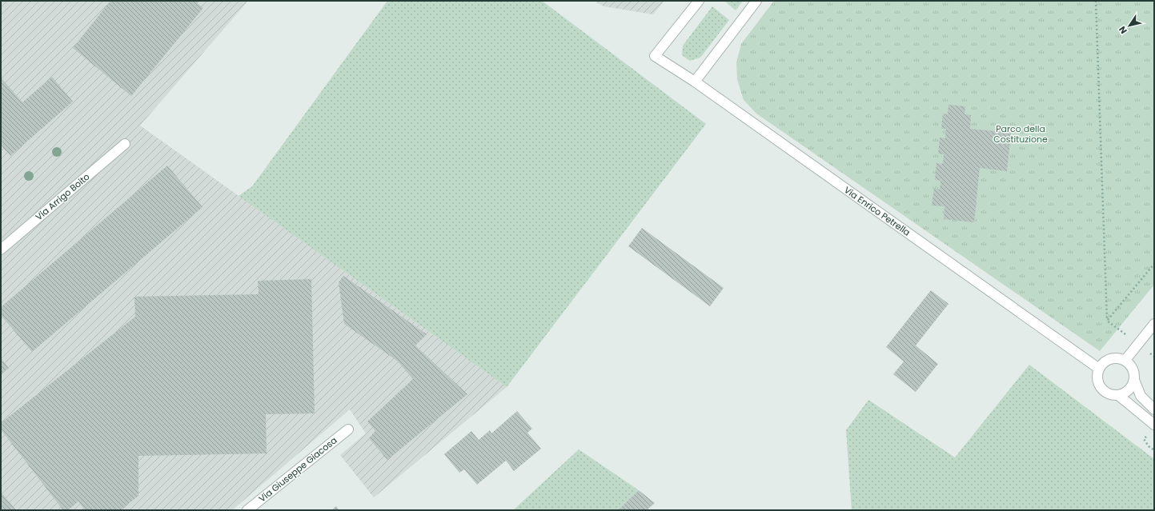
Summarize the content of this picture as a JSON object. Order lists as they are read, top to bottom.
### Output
{
  "streets": {
    "street": ["Via Arrigo Boito", "Via Enrico Petrella", "Via Giuseppe Giacosa"]
  },
  "parks": ["Parco della Costituzione"],
  "north": "bottom left"
}
